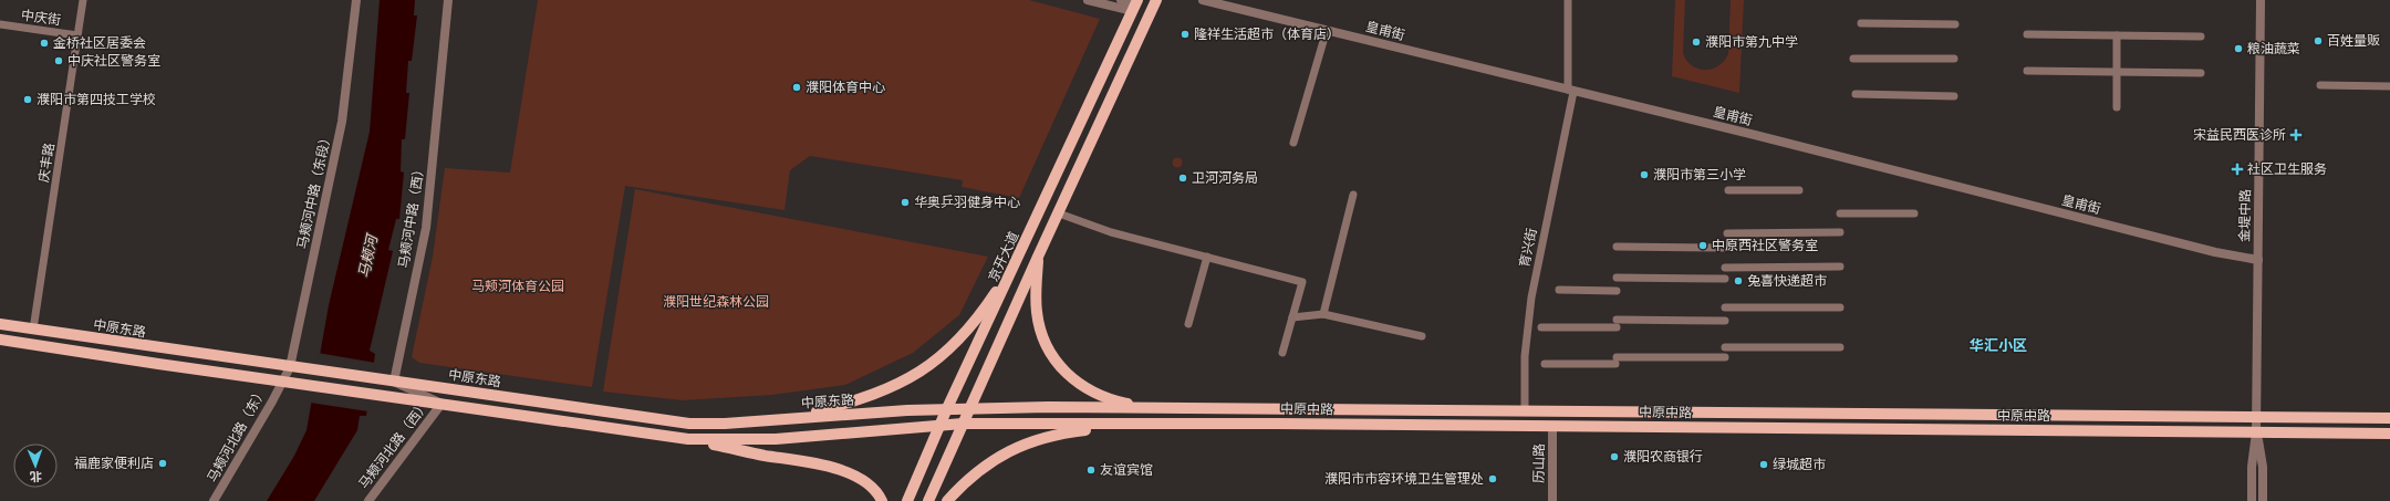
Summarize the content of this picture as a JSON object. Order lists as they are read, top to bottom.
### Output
{
  "streets": {
    "main road": ["京开大道", "中原东路", "中原中路"],
    "street": [
      "中庆街",
      "皇甫街",
      "庆丰路",
      "马颊河中路（东段）",
      "马颊河中路（西）",
      "金堤中路",
      "育兴街",
      "马颊河北路（东）",
      "马颊河北路（西）",
      "历山路"
    ]
  },
  "crossings": [
    ["中庆街", "庆丰路"],
    ["皇甫街", "金堤中路"],
    ["皇甫街", "育兴街"],
    ["庆丰路", "中原东路"],
    ["马颊河中路（东段）", "中原东路"],
    ["马颊河中路（东段）", "马颊河北路（东）"],
    ["马颊河中路（西）", "中原东路"],
    ["金堤中路", "中原中路"],
    ["育兴街", "中原中路"],
    ["京开大道", "中原东路"],
    ["京开大道", "中原中路"],
    ["中原东路", "中原中路"],
    ["中原中路", "历山路"]
  ],
  "districts": ["华汇小区"],
  "water": ["马颊河"],
  "parks": ["马颊河体育公园", "濮阳世纪森林公园"],
  "places": {
    "other": [
      "隆祥生活超市（体育店）",
      "百姓量贩",
      "濮阳市第九中学",
      "金桥社区居委会",
      "粮油蔬菜",
      "中庆社区警务室",
      "濮阳体育中心",
      "濮阳市第四技工学校",
      "濮阳市第三小学",
      "卫河河务局",
      "华奥乒羽健身中心",
      "中原西社区警务室",
      "兔喜快递超市",
      "濮阳农商银行",
      "福鹿家便利店",
      "绿城超市",
      "友谊宾馆",
      "濮阳市市容环境卫生管理处"
    ],
    "health": ["宋益民西医诊所", "社区卫生服务"]
  },
  "north": "bottom"
}
